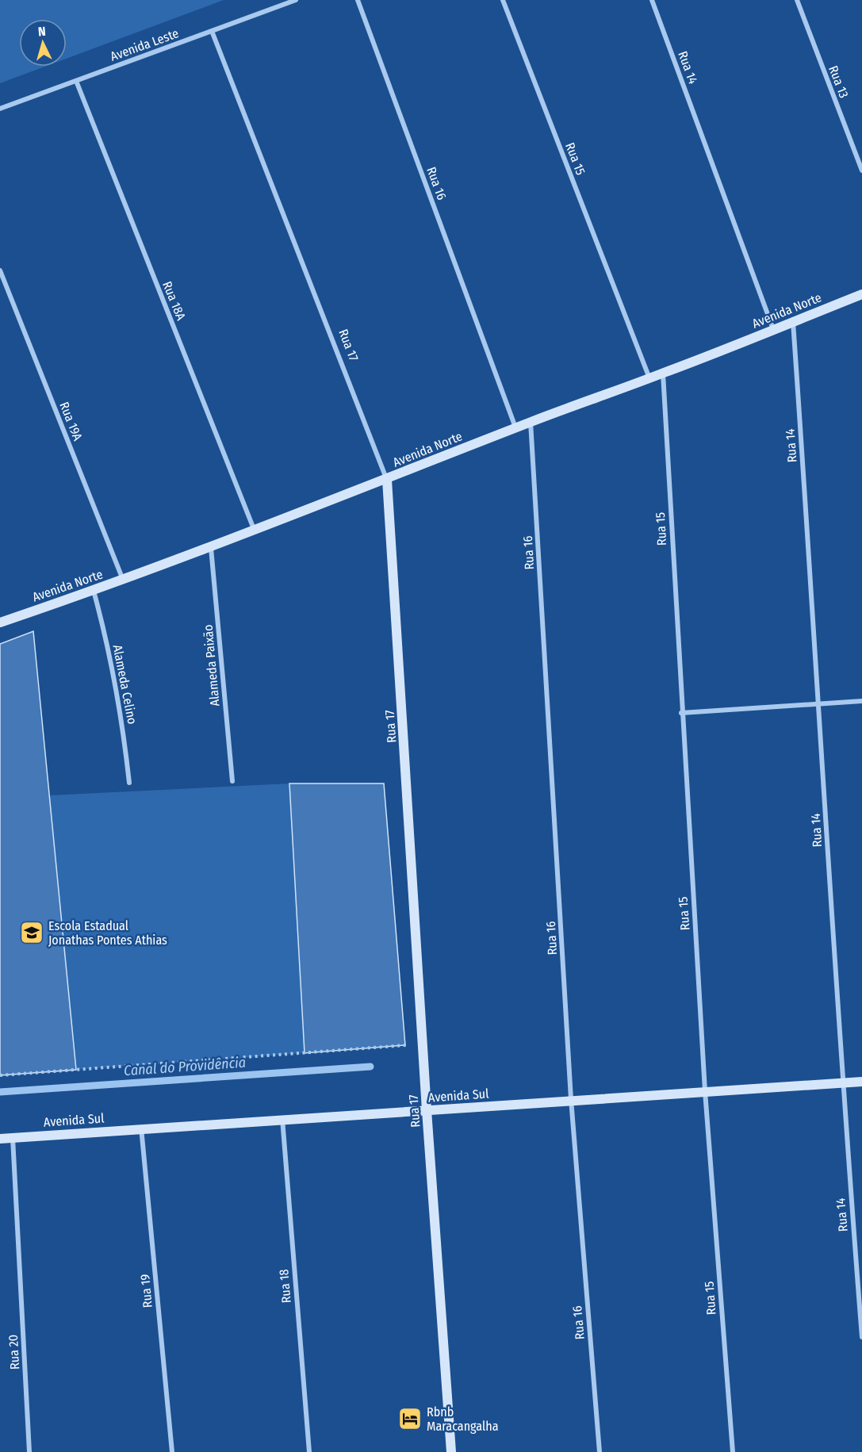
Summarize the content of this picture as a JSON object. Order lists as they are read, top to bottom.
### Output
{
  "streets": {
    "street": [
      "Avenida Leste",
      "Rua 14",
      "Rua 13",
      "Rua 15",
      "Rua 16",
      "Rua 18A",
      "Avenida Norte",
      "Rua 17",
      "Rua 19A",
      "Alameda Paixão",
      "Alameda Celino",
      "Avenida Sul",
      "Rua 18",
      "Rua 19",
      "Rua 20"
    ]
  },
  "crossings": [
    ["Avenida Leste", "Rua 18A"],
    ["Avenida Leste", "Rua 17"],
    ["Rua 14", "Avenida Norte"],
    ["Rua 14", "Avenida Sul"],
    ["Rua 15", "Avenida Norte"],
    ["Rua 15", "Avenida Sul"],
    ["Rua 16", "Avenida Norte"],
    ["Rua 16", "Avenida Sul"],
    ["Rua 18A", "Avenida Norte"],
    ["Avenida Norte", "Rua 17"],
    ["Avenida Norte", "Rua 19A"],
    ["Avenida Norte", "Alameda Paixão"],
    ["Avenida Norte", "Alameda Celino"],
    ["Rua 17", "Avenida Sul"],
    ["Avenida Sul", "Rua 18"],
    ["Avenida Sul", "Rua 19"],
    ["Avenida Sul", "Rua 20"]
  ],
  "water": ["Canal do Providência"],
  "places": {
    "school or university": ["Escola Estadual Jonathas Pontes Athias"],
    "hotel": ["Rbnb Maracangalha"]
  },
  "north": "top"
}
